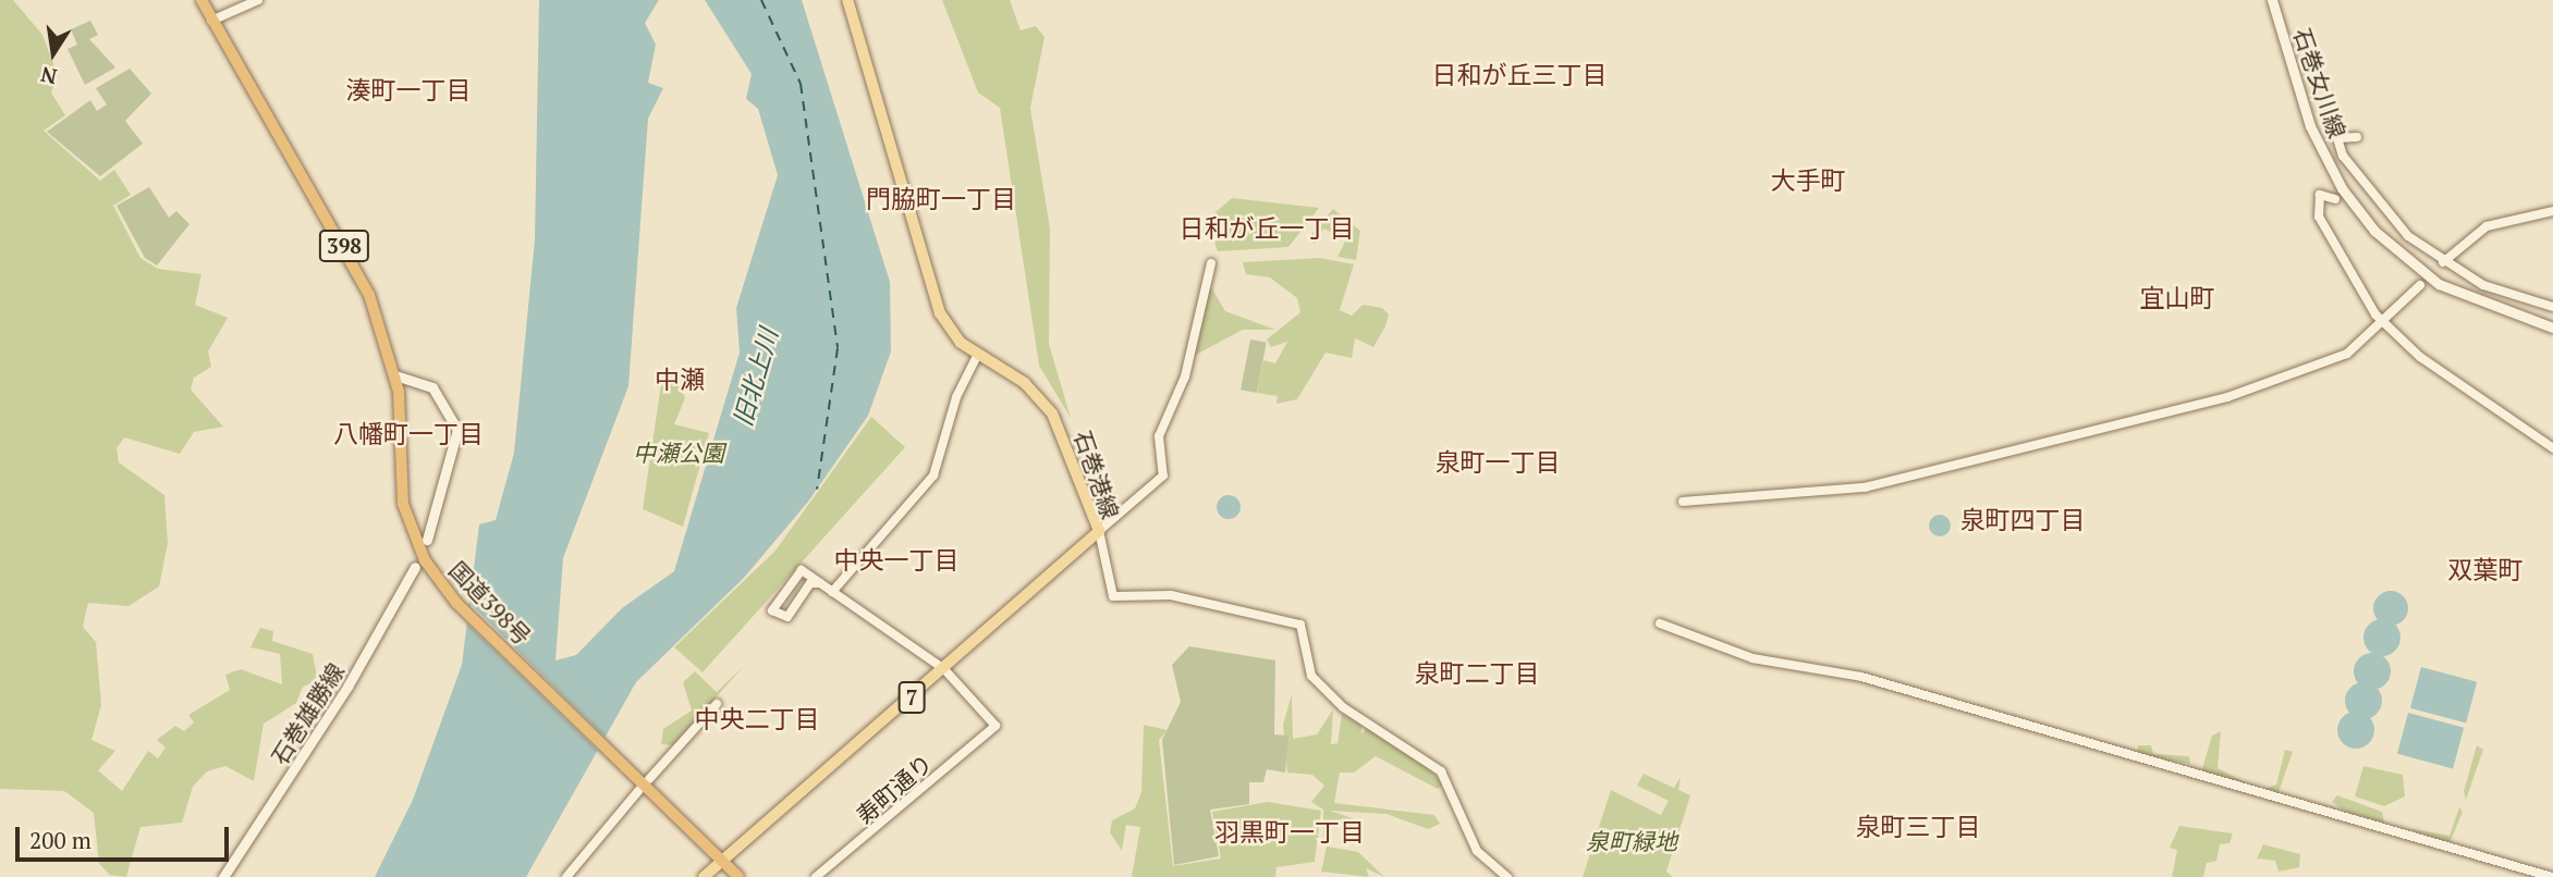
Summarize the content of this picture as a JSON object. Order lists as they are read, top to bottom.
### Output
{
  "streets": {
    "highway": ["398", "国道398号"],
    "main road": [
      "石巻女川線",
      "石巻港線",
      "7",
      "石巻雄勝線"
    ],
    "street": ["寿町通り"]
  },
  "crossings": [
    ["石巻港線", "国道398号"],
    ["石巻港線", "寿町通り"]
  ],
  "districts": [
    "日和が丘三丁目",
    "湊町一丁目",
    "大手町",
    "門脇町一丁目",
    "日和が丘一丁目",
    "宜山町",
    "中瀬",
    "八幡町一丁目",
    "泉町一丁目",
    "泉町四丁目",
    "中央一丁目",
    "双葉町",
    "泉町二丁目",
    "中央二丁目",
    "泉町三丁目",
    "羽黒町一丁目"
  ],
  "water": ["旧北上川"],
  "parks": ["中瀬公園", "泉町緑地"],
  "scale_bar": "200 m",
  "north": "bottom"
}
